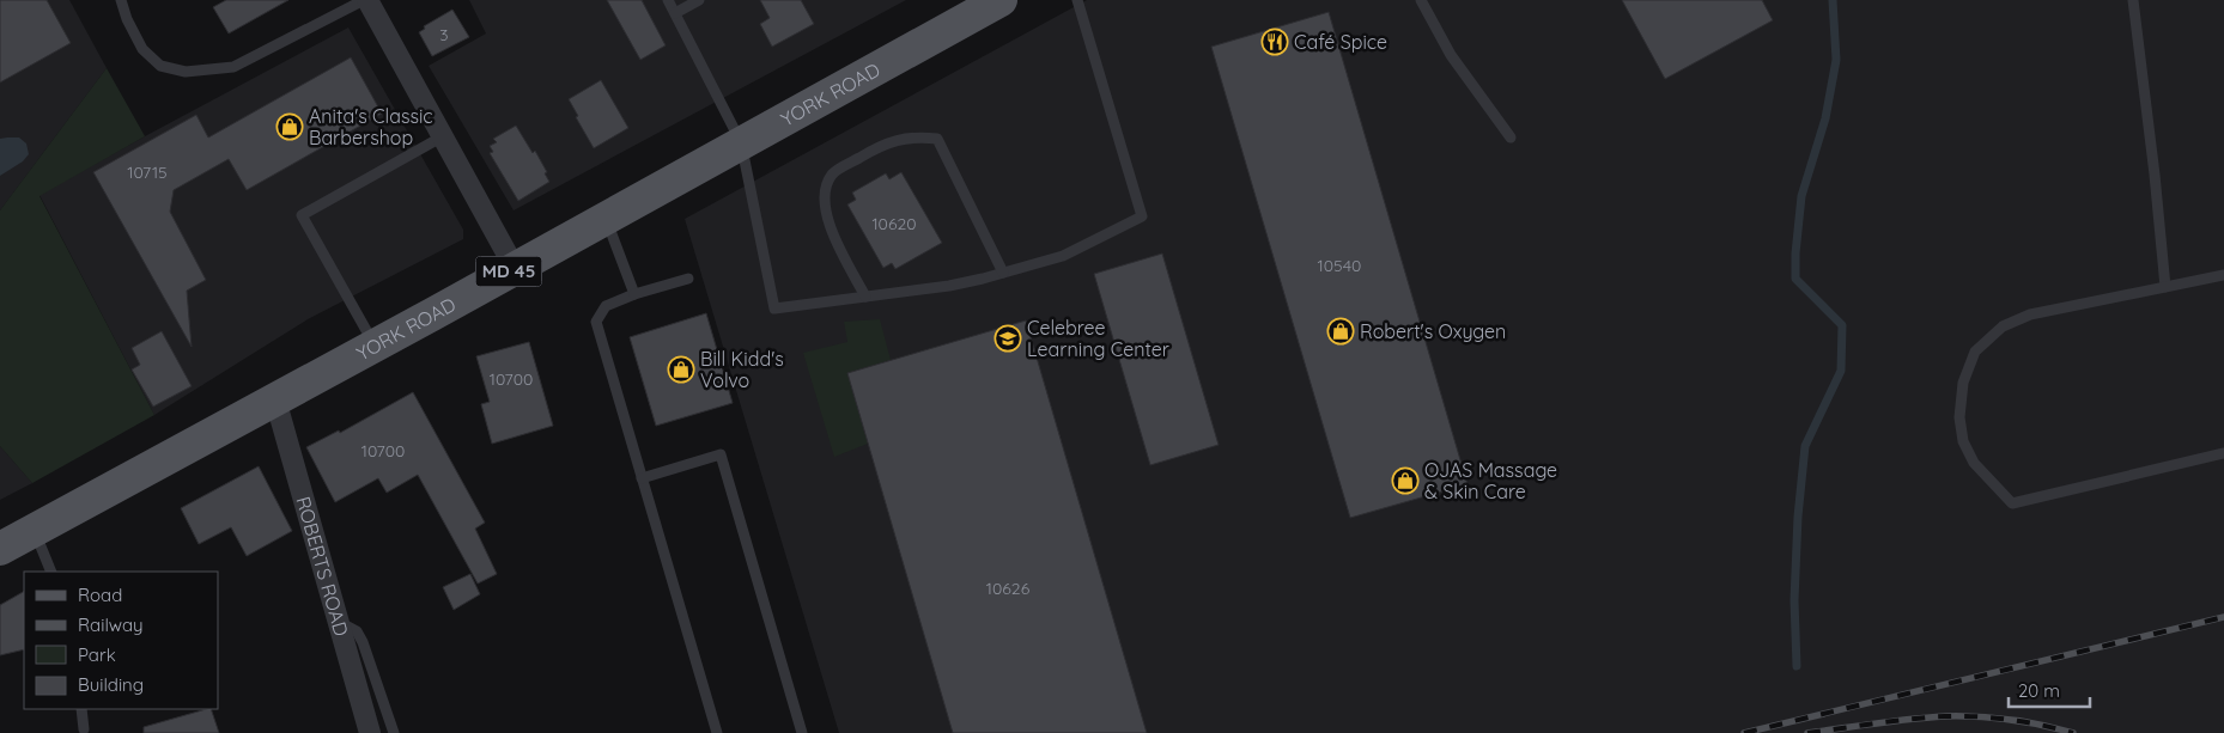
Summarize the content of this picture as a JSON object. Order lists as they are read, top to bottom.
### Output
{
  "streets": {
    "main road": ["YORK ROAD", "MD 45"],
    "street": ["ROBERTS ROAD"]
  },
  "crossings": [
    ["YORK ROAD", "ROBERTS ROAD"]
  ],
  "places": {
    "restaurant": ["Café Spice"],
    "shop": [
      "Anita's Classic Barbershop",
      "Robert's Oxygen",
      "Bill Kidd's Volvo",
      "OJAS Massage & Skin Care"
    ],
    "school or university": ["Celebree Learning Center"]
  },
  "house_numbers": [
    "3",
    "10715",
    "10620",
    "10540",
    "10700",
    "10700",
    "10626"
  ],
  "legend": [
    "Road",
    "Railway",
    "Park",
    "Building"
  ],
  "scale_bar": "20 m"
}
